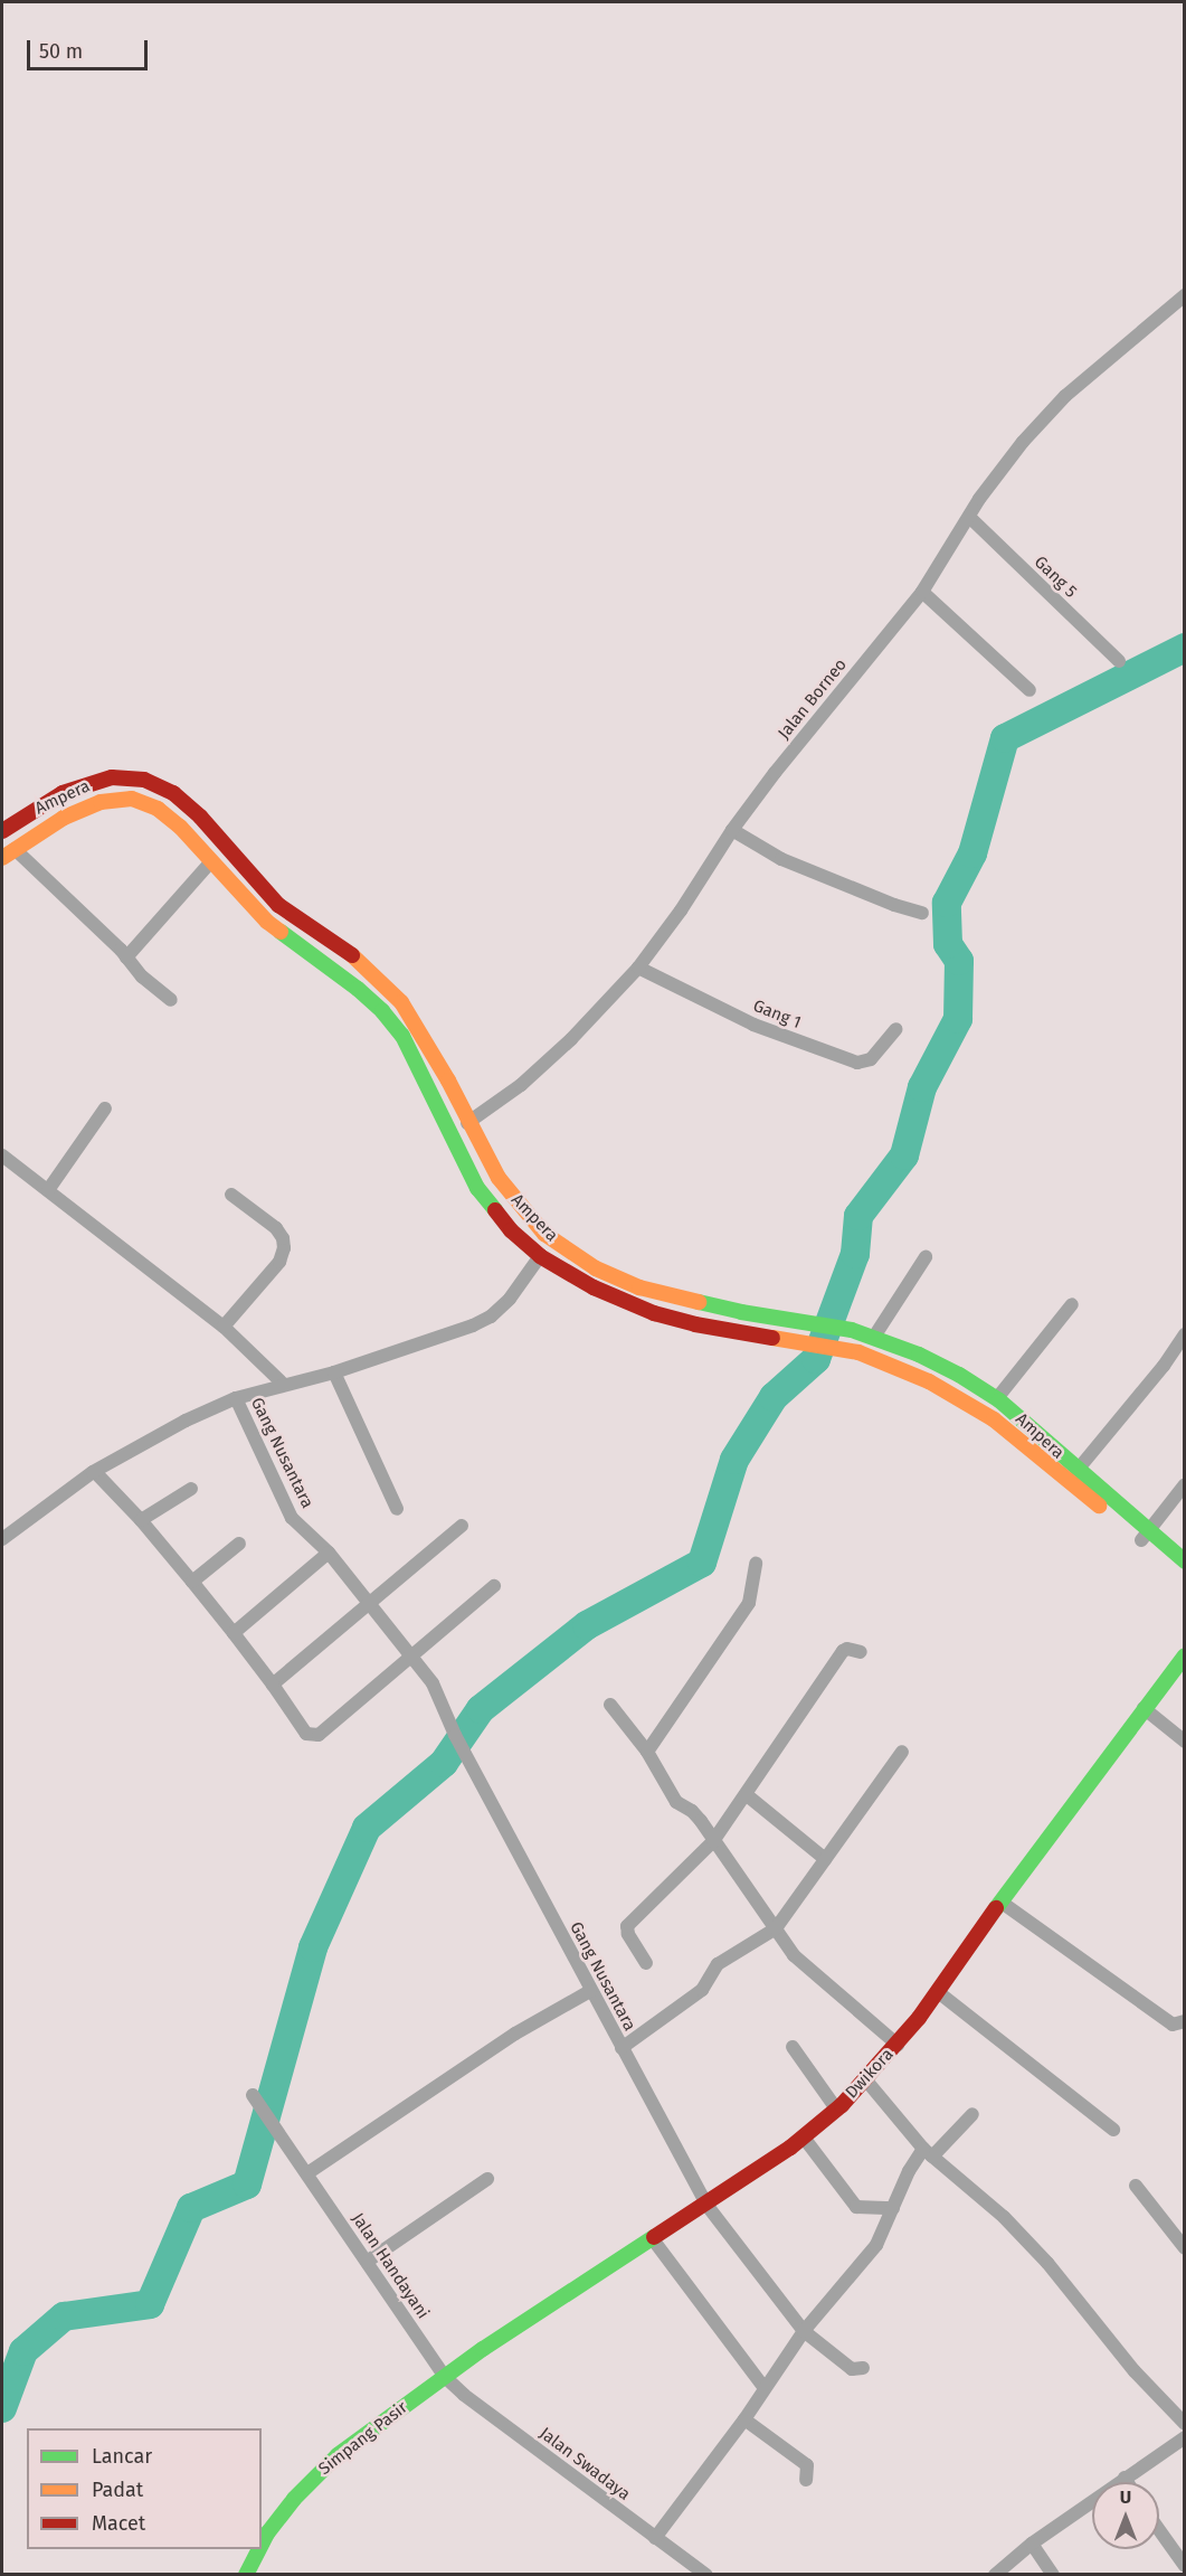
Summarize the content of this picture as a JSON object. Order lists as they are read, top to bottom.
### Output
{
  "streets": {
    "main road": ["Ampera", "Dwikora", "Simpang Pasir"],
    "street": [
      "Gang 5",
      "Jalan Borneo",
      "Gang 1",
      "Gang Nusantara",
      "Jalan Handayani",
      "Jalan Swadaya"
    ]
  },
  "crossings": [
    ["Gang 5", "Jalan Borneo"],
    ["Jalan Borneo", "Ampera"],
    ["Jalan Borneo", "Gang 1"],
    ["Gang Nusantara", "Dwikora"],
    ["Dwikora", "Jalan Handayani"],
    ["Dwikora", "Simpang Pasir"],
    ["Dwikora", "Jalan Swadaya"],
    ["Jalan Handayani", "Simpang Pasir"],
    ["Jalan Handayani", "Jalan Swadaya"],
    ["Simpang Pasir", "Jalan Swadaya"]
  ],
  "legend": ["Lancar", "Padat", "Macet"],
  "scale_bar": "50 m",
  "north": "top"
}
